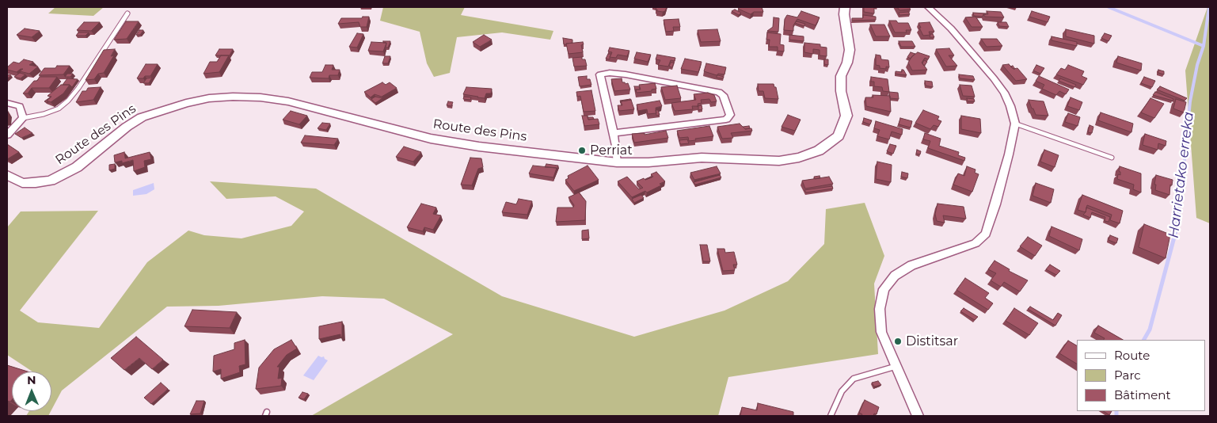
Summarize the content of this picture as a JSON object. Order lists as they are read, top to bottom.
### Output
{
  "streets": {
    "street": ["Route des Pins"]
  },
  "water": ["Harrietako erreka"],
  "places": ["Perriat", "Distitsar"],
  "legend": ["Route", "Parc", "Bâtiment"],
  "north": "top"
}
